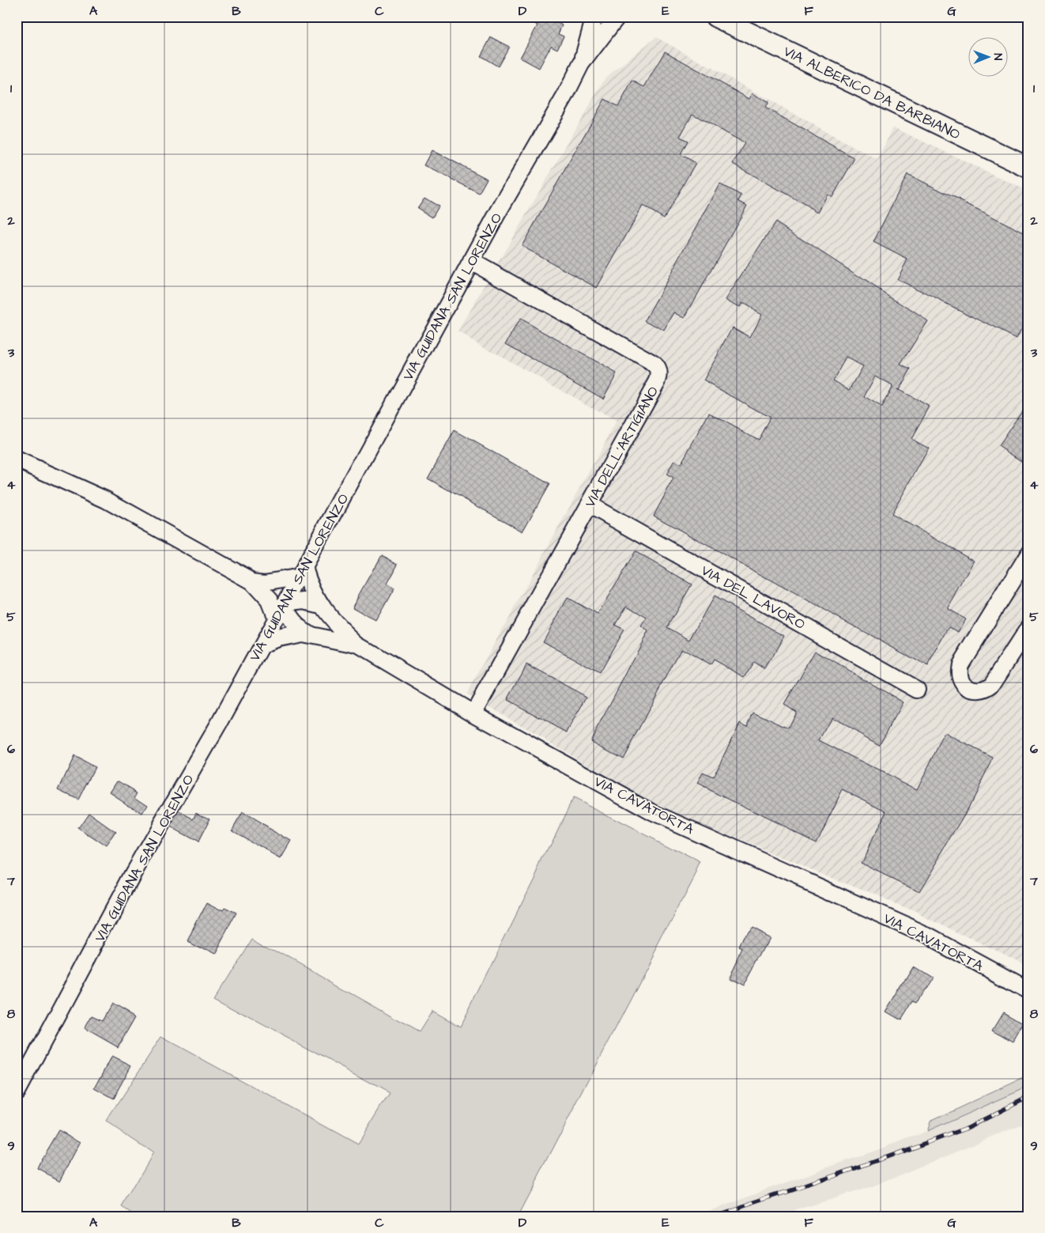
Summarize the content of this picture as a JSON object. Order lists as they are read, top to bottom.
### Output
{
  "streets": {
    "main road": ["VIA ALBERICO DA BARBIANO"],
    "street": [
      "VIA GUIDANA SAN LORENZO",
      "VIA DELL'ARTIGIANO",
      "VIA DEL LAVORO",
      "VIA CAVATORTA"
    ]
  },
  "crossings": [
    ["VIA GUIDANA SAN LORENZO", "VIA DELL'ARTIGIANO"],
    ["VIA GUIDANA SAN LORENZO", "VIA CAVATORTA"],
    ["VIA DELL'ARTIGIANO", "VIA DEL LAVORO"],
    ["VIA DELL'ARTIGIANO", "VIA CAVATORTA"]
  ],
  "north": "right",
  "grid": {
    "columns": [
      "A",
      "B",
      "C",
      "D",
      "E",
      "F",
      "G"
    ],
    "rows": [
      "1",
      "2",
      "3",
      "4",
      "5",
      "6",
      "7",
      "8",
      "9"
    ]
  }
}
